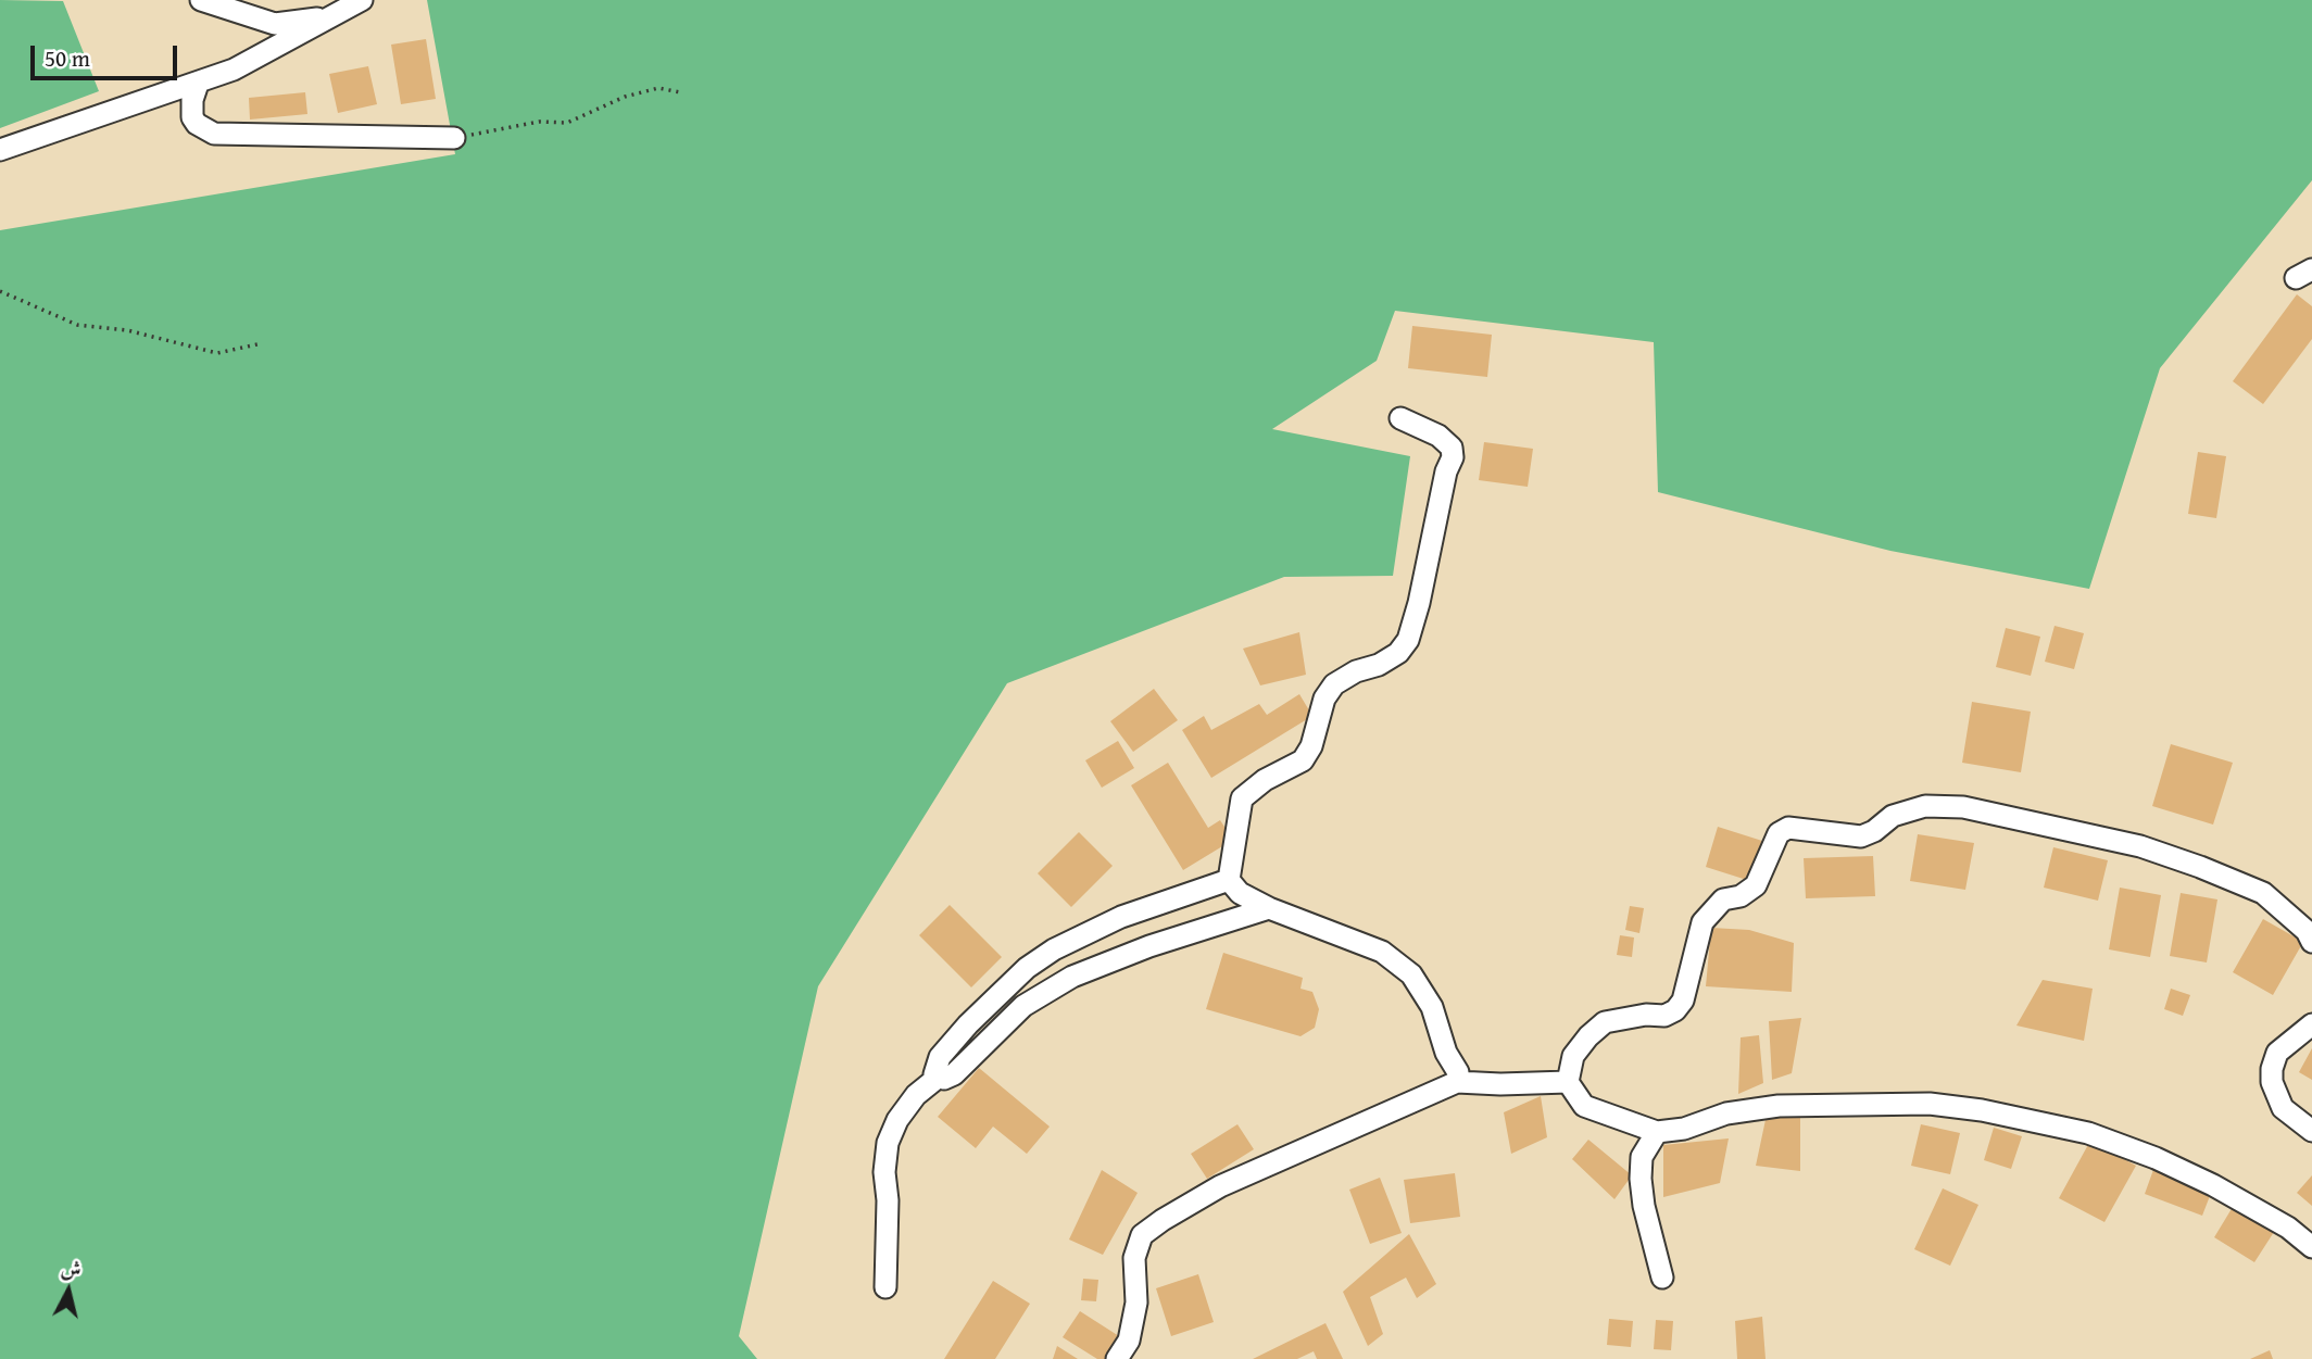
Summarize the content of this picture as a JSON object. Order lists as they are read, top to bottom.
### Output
{
  "scale_bar": "50 m",
  "north": "top"
}
